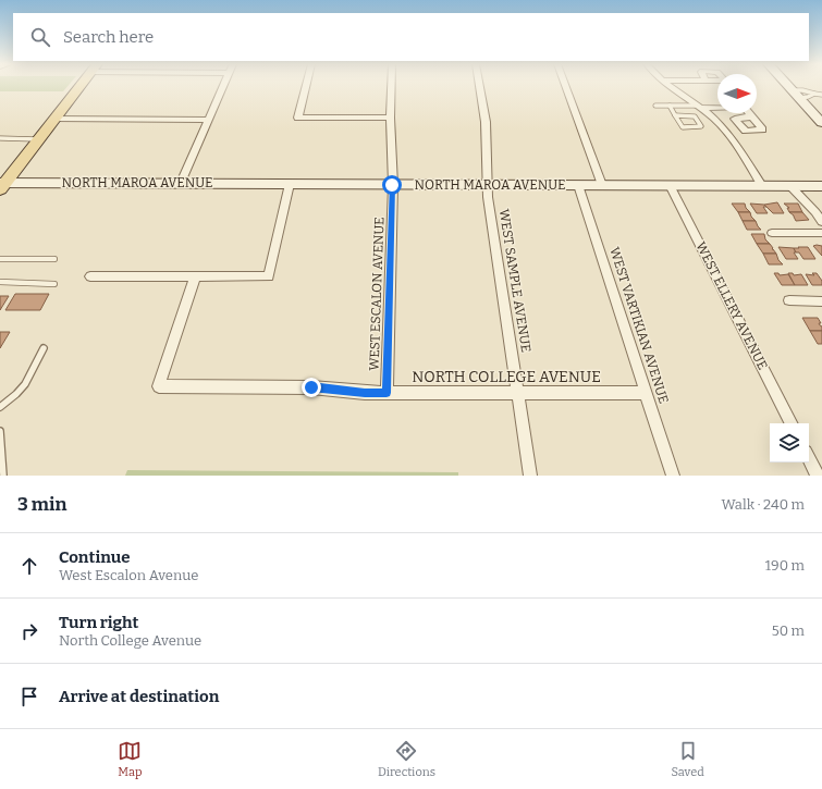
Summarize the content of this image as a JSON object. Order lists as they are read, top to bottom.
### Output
{
  "streets": {
    "main road": ["NORTH MAROA AVENUE"],
    "street": [
      "WEST SAMPLE AVENUE",
      "WEST ESCALON AVENUE",
      "WEST ELLERY AVENUE",
      "WEST VARTIKIAN AVENUE",
      "NORTH COLLEGE AVENUE"
    ]
  },
  "crossings": [
    ["NORTH MAROA AVENUE", "WEST SAMPLE AVENUE"],
    ["NORTH MAROA AVENUE", "WEST ESCALON AVENUE"],
    ["NORTH MAROA AVENUE", "WEST ELLERY AVENUE"],
    ["NORTH MAROA AVENUE", "WEST VARTIKIAN AVENUE"],
    ["WEST SAMPLE AVENUE", "NORTH COLLEGE AVENUE"],
    ["WEST ESCALON AVENUE", "NORTH COLLEGE AVENUE"],
    ["WEST VARTIKIAN AVENUE", "NORTH COLLEGE AVENUE"]
  ],
  "north": "right",
  "page": {
    "search": "Search here",
    "heading": ["3 min", "Walk · 240 m"],
    "list": [
      ["Continue", "West Escalon Avenue", "190 m"],
      ["Turn right", "North College Avenue", "50 m"],
      "Arrive at destination"
    ],
    "nav": ["Map", "Directions", "Saved"]
  }
}
